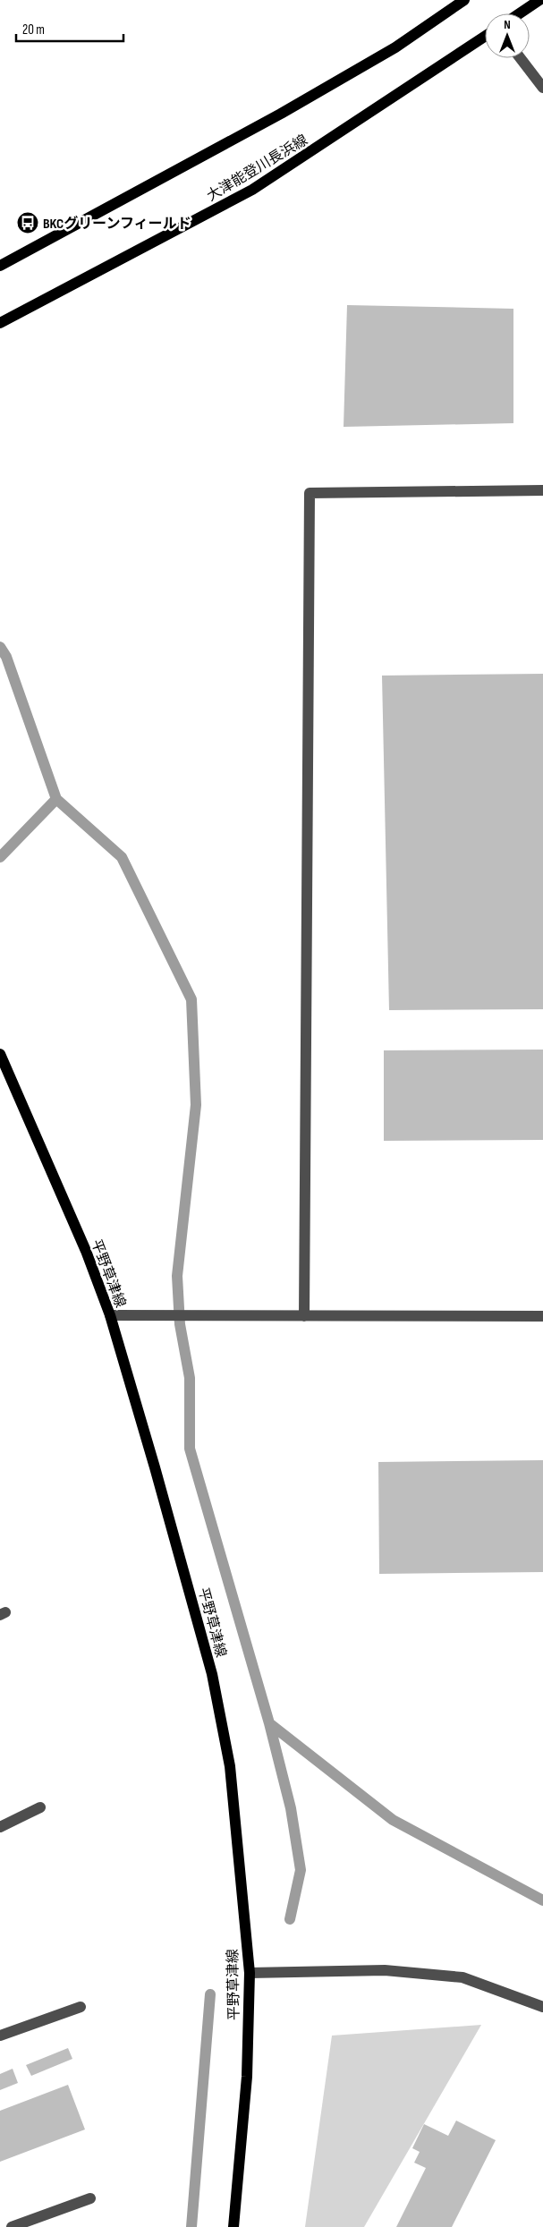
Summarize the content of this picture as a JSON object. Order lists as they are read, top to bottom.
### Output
{
  "streets": {
    "main road": ["大津能登川長浜線", "平野草津線"]
  },
  "places": {
    "bus stop": ["BKCグリーンフィールド"]
  },
  "scale_bar": "20 m",
  "north": "top"
}
